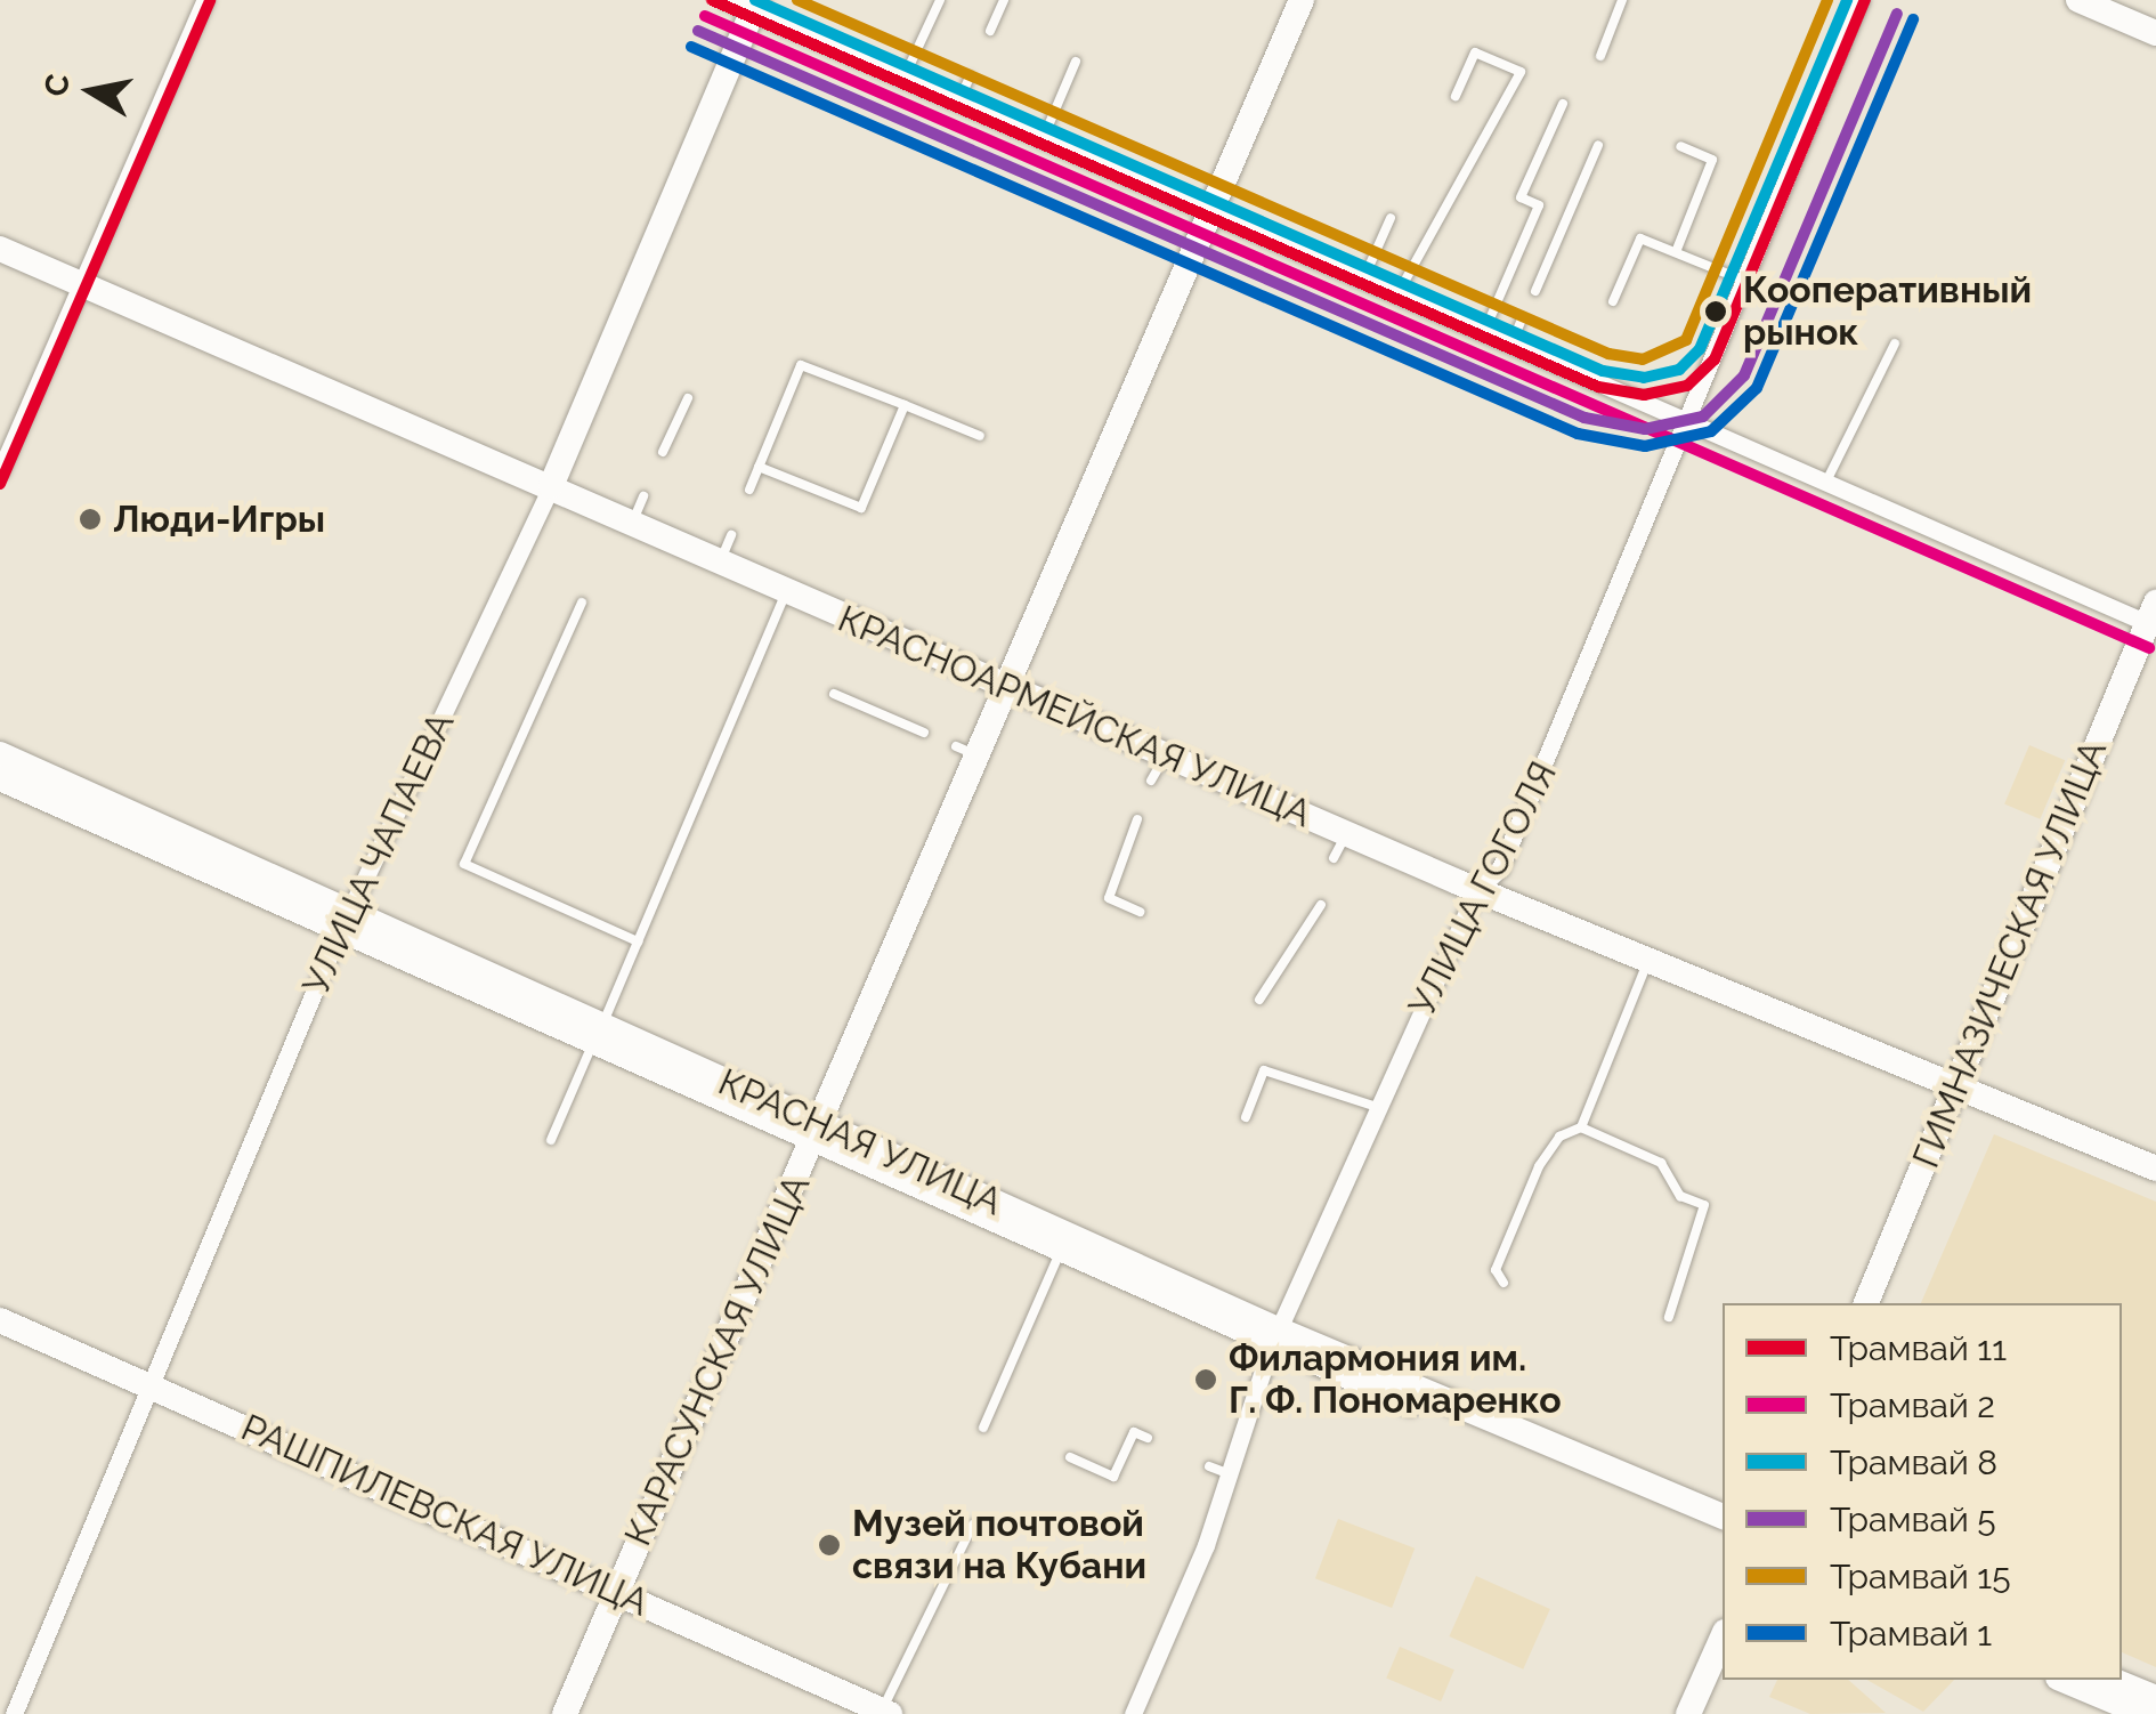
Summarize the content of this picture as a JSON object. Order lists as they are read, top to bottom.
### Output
{
  "streets": {
    "street": [
      "КРАСНОАРМЕЙСКАЯ УЛИЦА",
      "УЛИЦА ЧАПАЕВА",
      "УЛИЦА ГОГОЛЯ",
      "ГИМНАЗИЧЕСКАЯ УЛИЦА",
      "КРАСНАЯ УЛИЦА",
      "КАРАСУНСКАЯ УЛИЦА",
      "РАШПИЛЕВСКАЯ УЛИЦА"
    ]
  },
  "crossings": [
    ["КРАСНОАРМЕЙСКАЯ УЛИЦА", "УЛИЦА ЧАПАЕВА"],
    ["КРАСНОАРМЕЙСКАЯ УЛИЦА", "УЛИЦА ГОГОЛЯ"],
    ["КРАСНОАРМЕЙСКАЯ УЛИЦА", "ГИМНАЗИЧЕСКАЯ УЛИЦА"],
    ["КРАСНОАРМЕЙСКАЯ УЛИЦА", "КАРАСУНСКАЯ УЛИЦА"],
    ["УЛИЦА ЧАПАЕВА", "КРАСНАЯ УЛИЦА"],
    ["УЛИЦА ЧАПАЕВА", "РАШПИЛЕВСКАЯ УЛИЦА"],
    ["УЛИЦА ГОГОЛЯ", "КРАСНАЯ УЛИЦА"],
    ["КРАСНАЯ УЛИЦА", "КАРАСУНСКАЯ УЛИЦА"],
    ["КАРАСУНСКАЯ УЛИЦА", "РАШПИЛЕВСКАЯ УЛИЦА"]
  ],
  "places": [
    "Кооперативный рынок",
    "Люди-Игры",
    "Филармония им. Г. Ф. Пономаренко",
    "Музей почтовой связи на Кубани"
  ],
  "lines": [
    "tram line 11",
    "tram line 8",
    "tram line 15",
    "tram line 5",
    "tram line 2",
    "tram line 1"
  ],
  "legend": [
    "Трамвай 11",
    "Трамвай 2",
    "Трамвай 8",
    "Трамвай 5",
    "Трамвай 15",
    "Трамвай 1"
  ],
  "north": "left"
}
